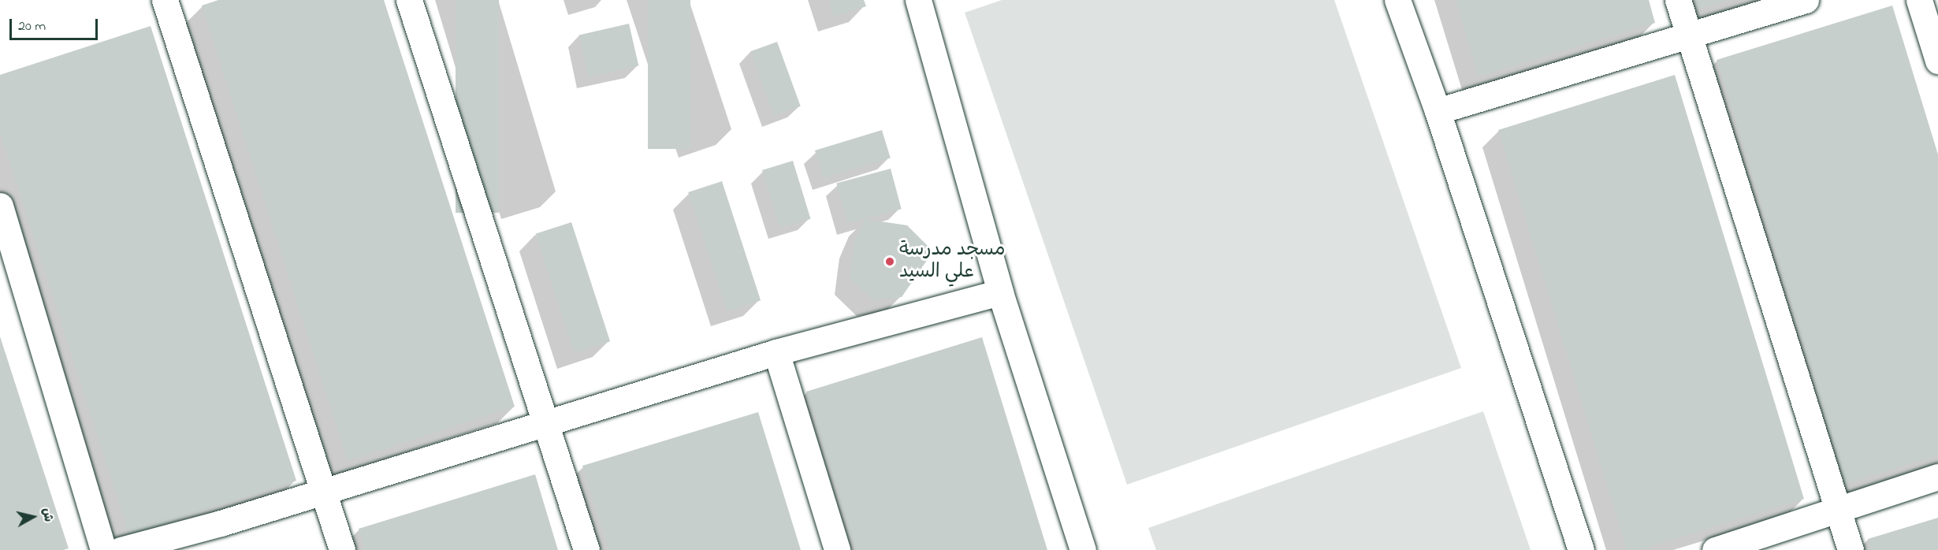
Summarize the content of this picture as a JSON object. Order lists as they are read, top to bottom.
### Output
{
  "places": ["مسجد مدرسة علي السيد"],
  "scale_bar": "20 m",
  "north": "right"
}
